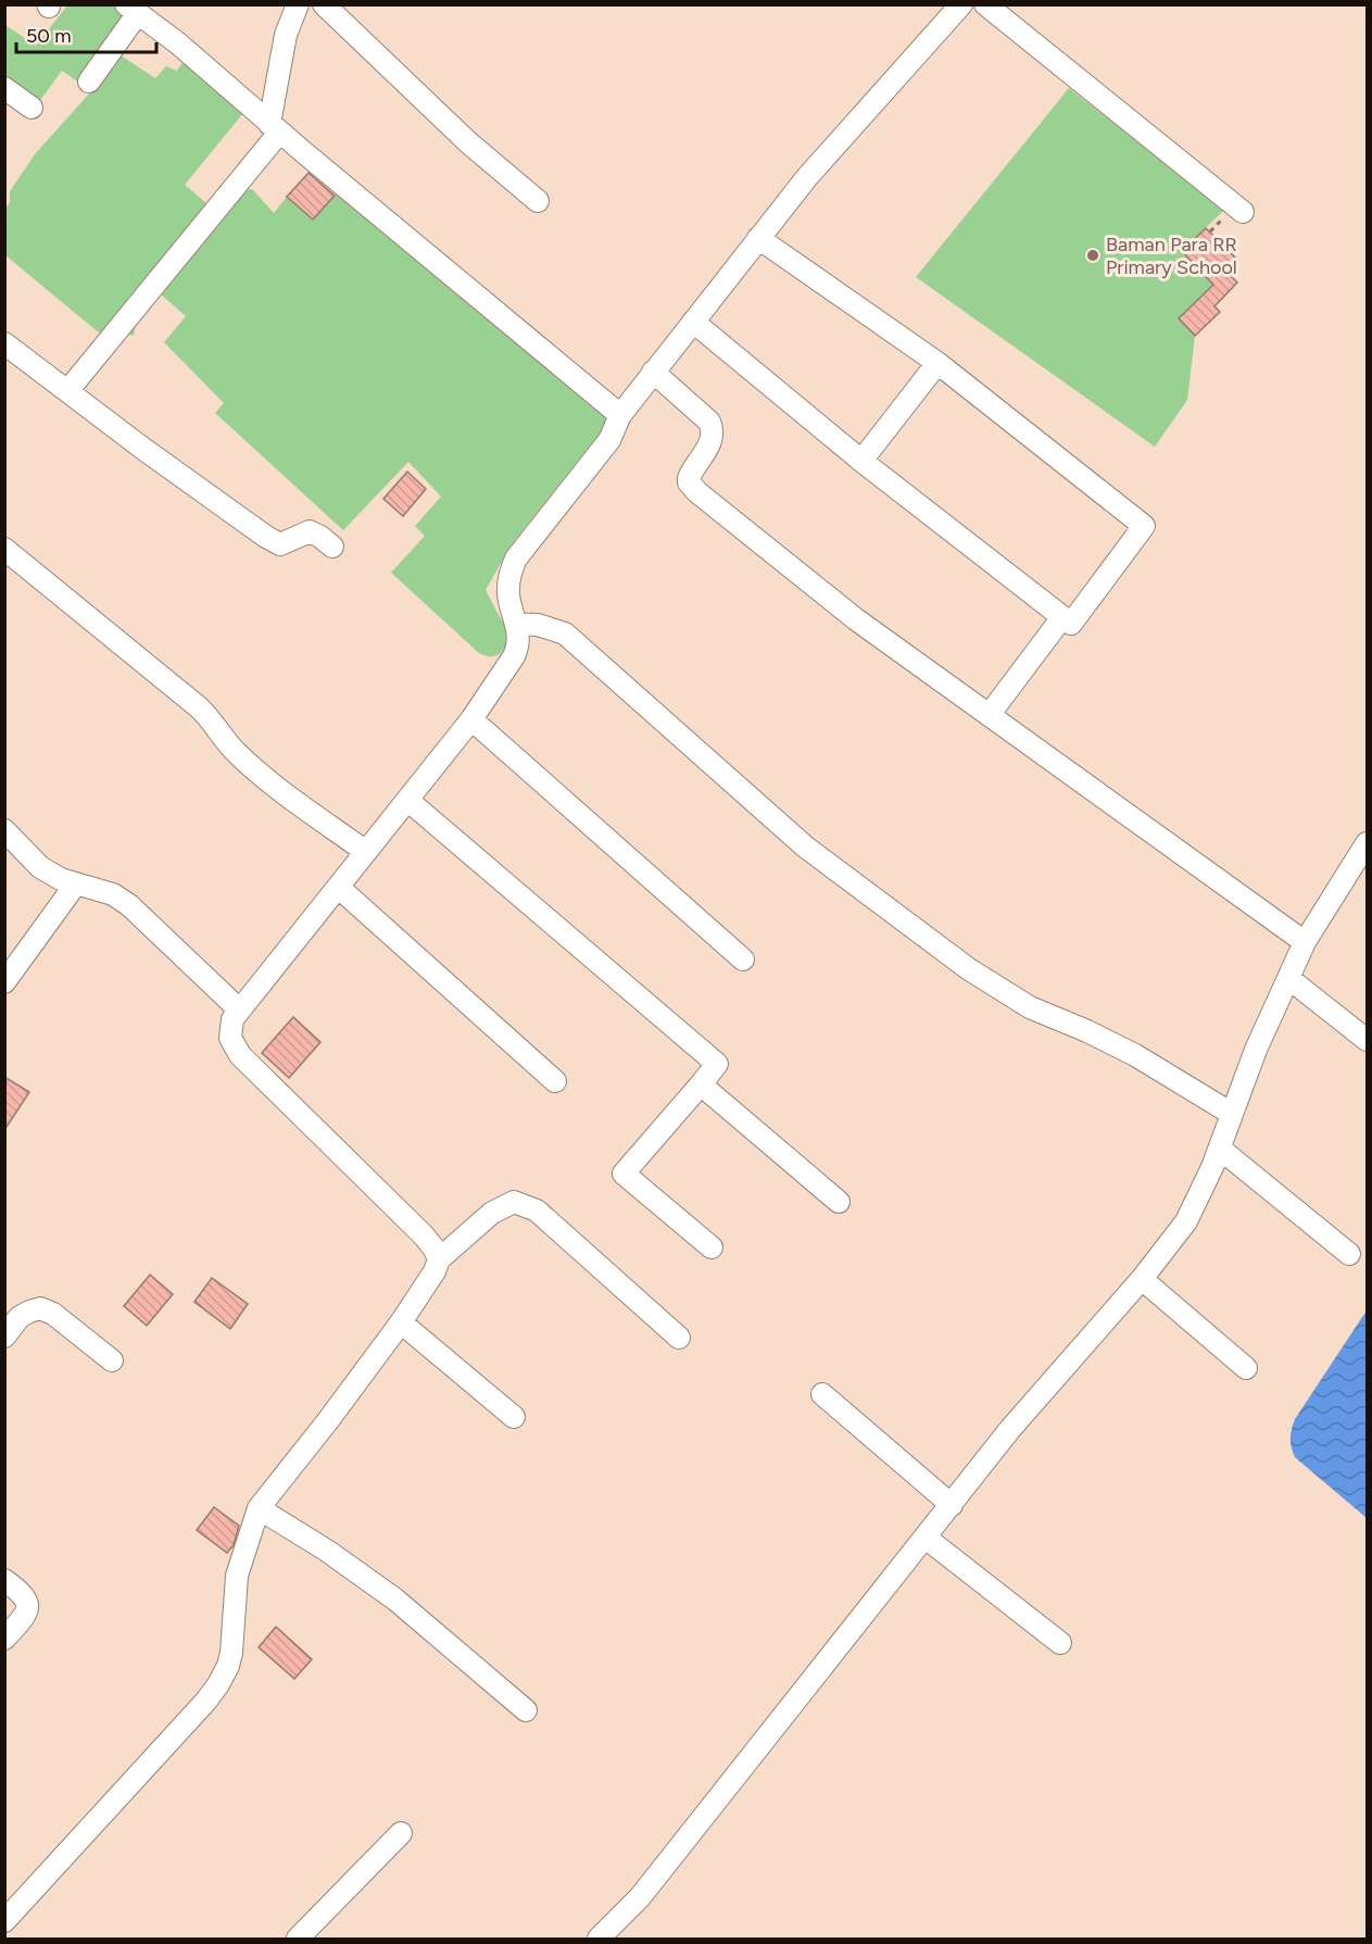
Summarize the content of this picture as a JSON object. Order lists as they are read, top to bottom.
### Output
{
  "places": ["Baman Para RR Primary School"],
  "scale_bar": "50 m"
}
